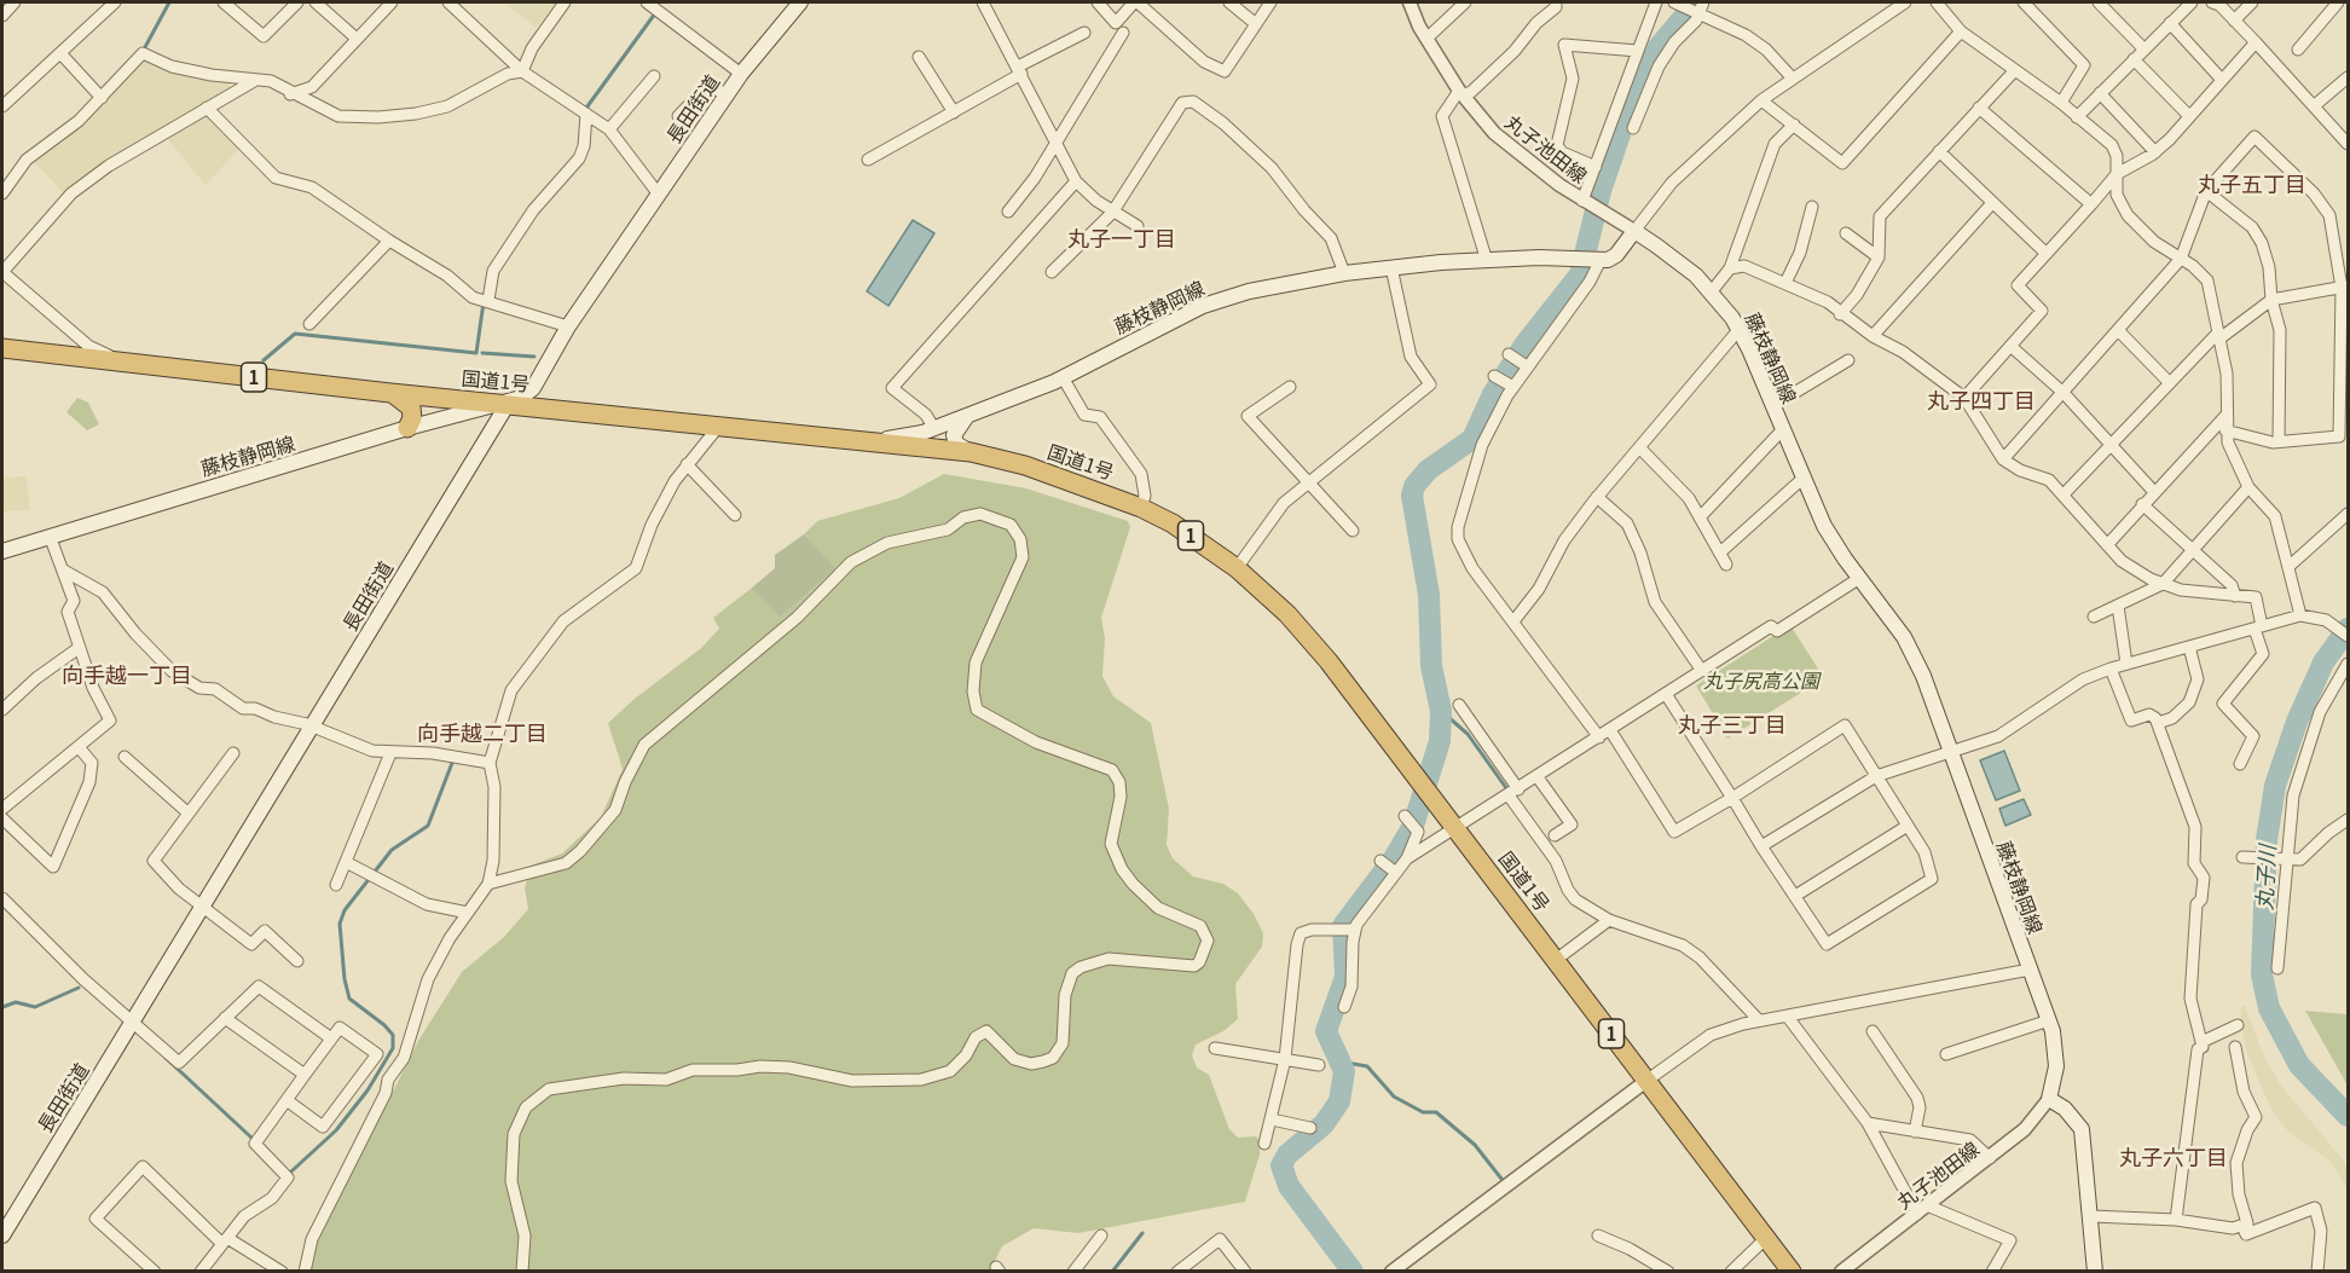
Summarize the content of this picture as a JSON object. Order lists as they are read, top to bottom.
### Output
{
  "streets": {
    "highway": ["1", "国道1号"],
    "main road": ["長田街道", "藤枝静岡線"],
    "street": ["丸子池田線"]
  },
  "crossings": [
    ["長田街道", "藤枝静岡線"],
    ["長田街道", "国道1号"],
    ["丸子池田線", "藤枝静岡線"],
    ["藤枝静岡線", "国道1号"]
  ],
  "districts": [
    "丸子五丁目",
    "丸子一丁目",
    "丸子四丁目",
    "向手越一丁目",
    "丸子三丁目",
    "向手越二丁目",
    "丸子六丁目"
  ],
  "water": ["丸子川"],
  "parks": ["丸子尻高公園"]
}
